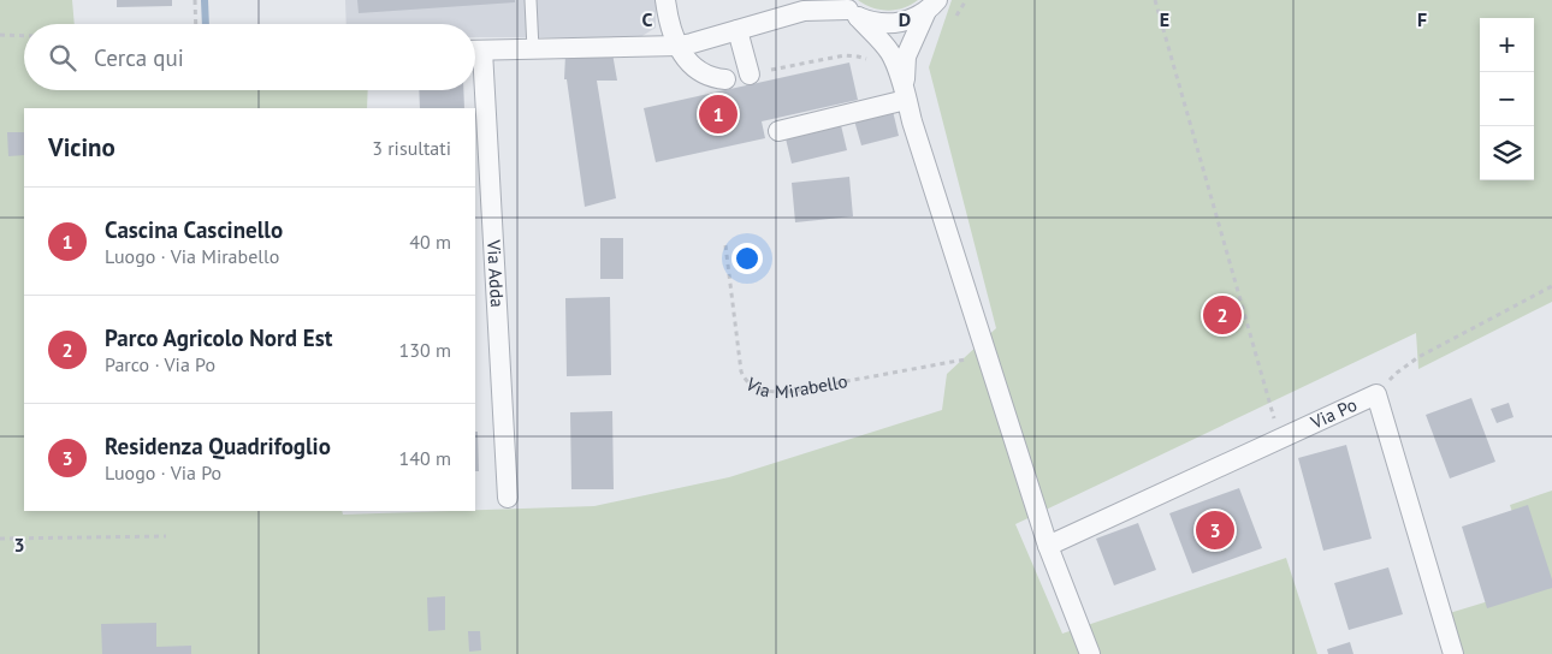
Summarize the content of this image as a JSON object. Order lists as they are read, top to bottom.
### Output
{
  "streets": {
    "street": ["Via Adda", "Via Po"],
    "path": ["Via Mirabello"]
  },
  "page": {
    "map_buttons": ["+", "−"],
    "search": "Cerca qui",
    "pins": ["1", "2", "3"],
    "heading": ["Vicino", "3 risultati"],
    "list": [
      {
        "mark": "1",
        "name": "Cascina Cascinello",
        "note": "Luogo · Via Mirabello",
        "value": "40 m"
      },
      {
        "mark": "2",
        "name": "Parco Agricolo Nord Est",
        "note": "Parco · Via Po",
        "value": "130 m"
      },
      {
        "mark": "3",
        "name": "Residenza Quadrifoglio",
        "note": "Luogo · Via Po",
        "value": "140 m"
      }
    ]
  },
  "grid": {
    "columns": [
      "C",
      "D",
      "E",
      "F"
    ],
    "rows": ["3"]
  }
}
